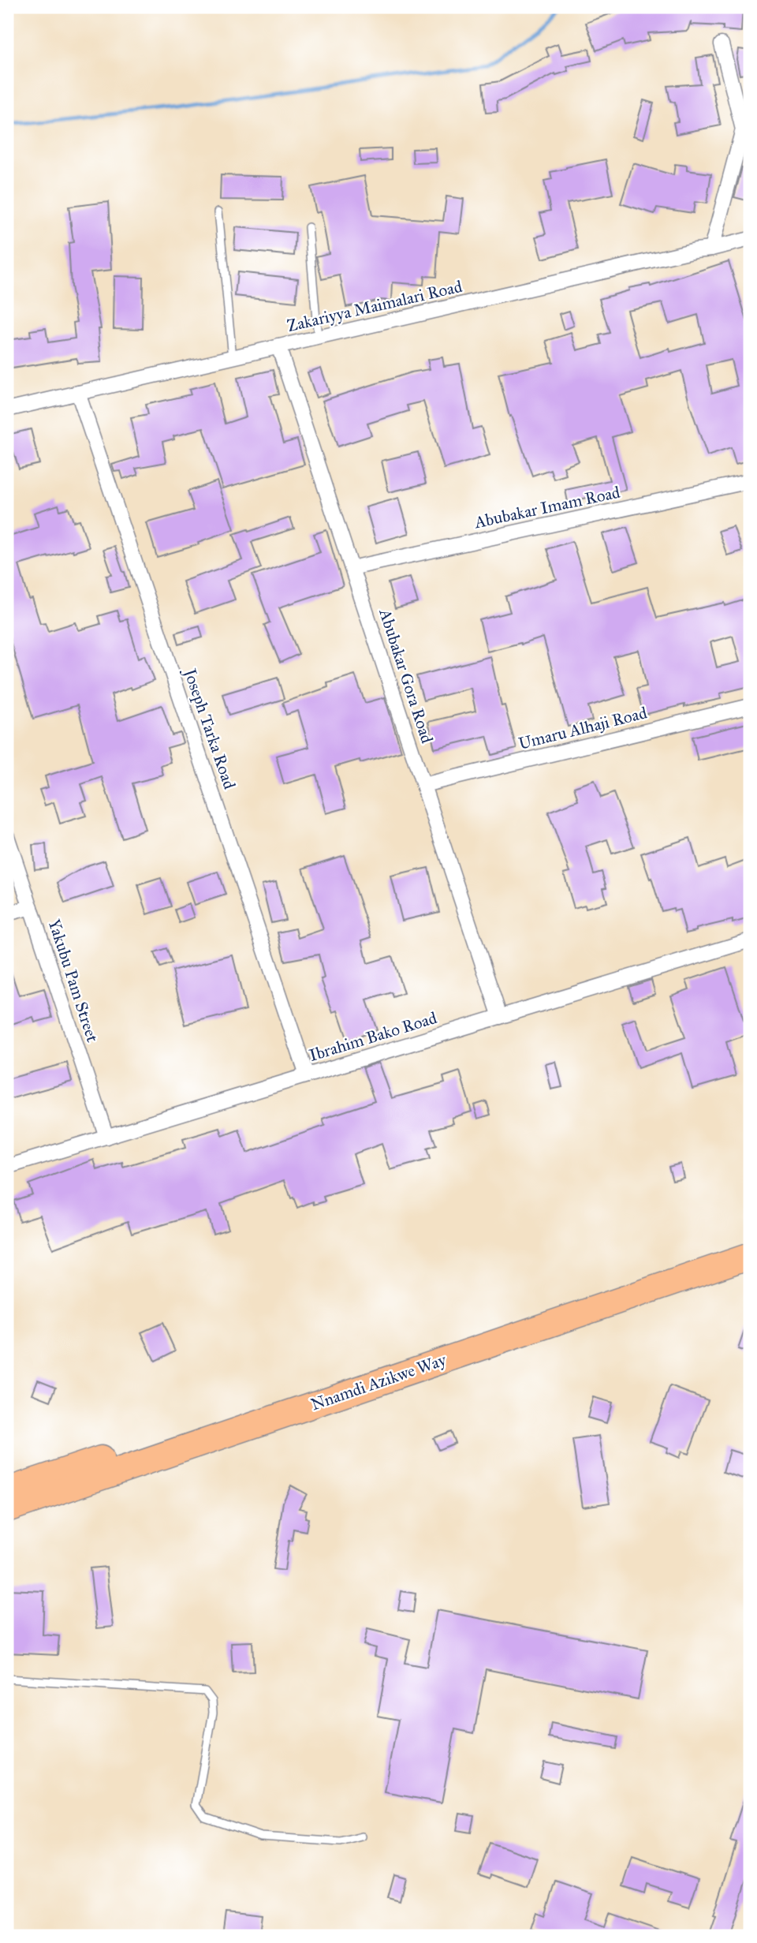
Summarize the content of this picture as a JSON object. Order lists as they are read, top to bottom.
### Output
{
  "streets": {
    "highway": ["Nnamdi Azikwe Way"],
    "street": [
      "Zakariyya Maimalari Road",
      "Abubakar Imam Road",
      "Abubakar Gora Road",
      "Umaru Alhaji Road",
      "Joseph Tarka Road",
      "Yakubu Pam Street",
      "Ibrahim Bako Road"
    ]
  },
  "crossings": [
    ["Zakariyya Maimalari Road", "Abubakar Gora Road"],
    ["Zakariyya Maimalari Road", "Joseph Tarka Road"],
    ["Abubakar Imam Road", "Abubakar Gora Road"],
    ["Abubakar Gora Road", "Umaru Alhaji Road"],
    ["Abubakar Gora Road", "Ibrahim Bako Road"],
    ["Joseph Tarka Road", "Ibrahim Bako Road"],
    ["Yakubu Pam Street", "Ibrahim Bako Road"]
  ]
}
